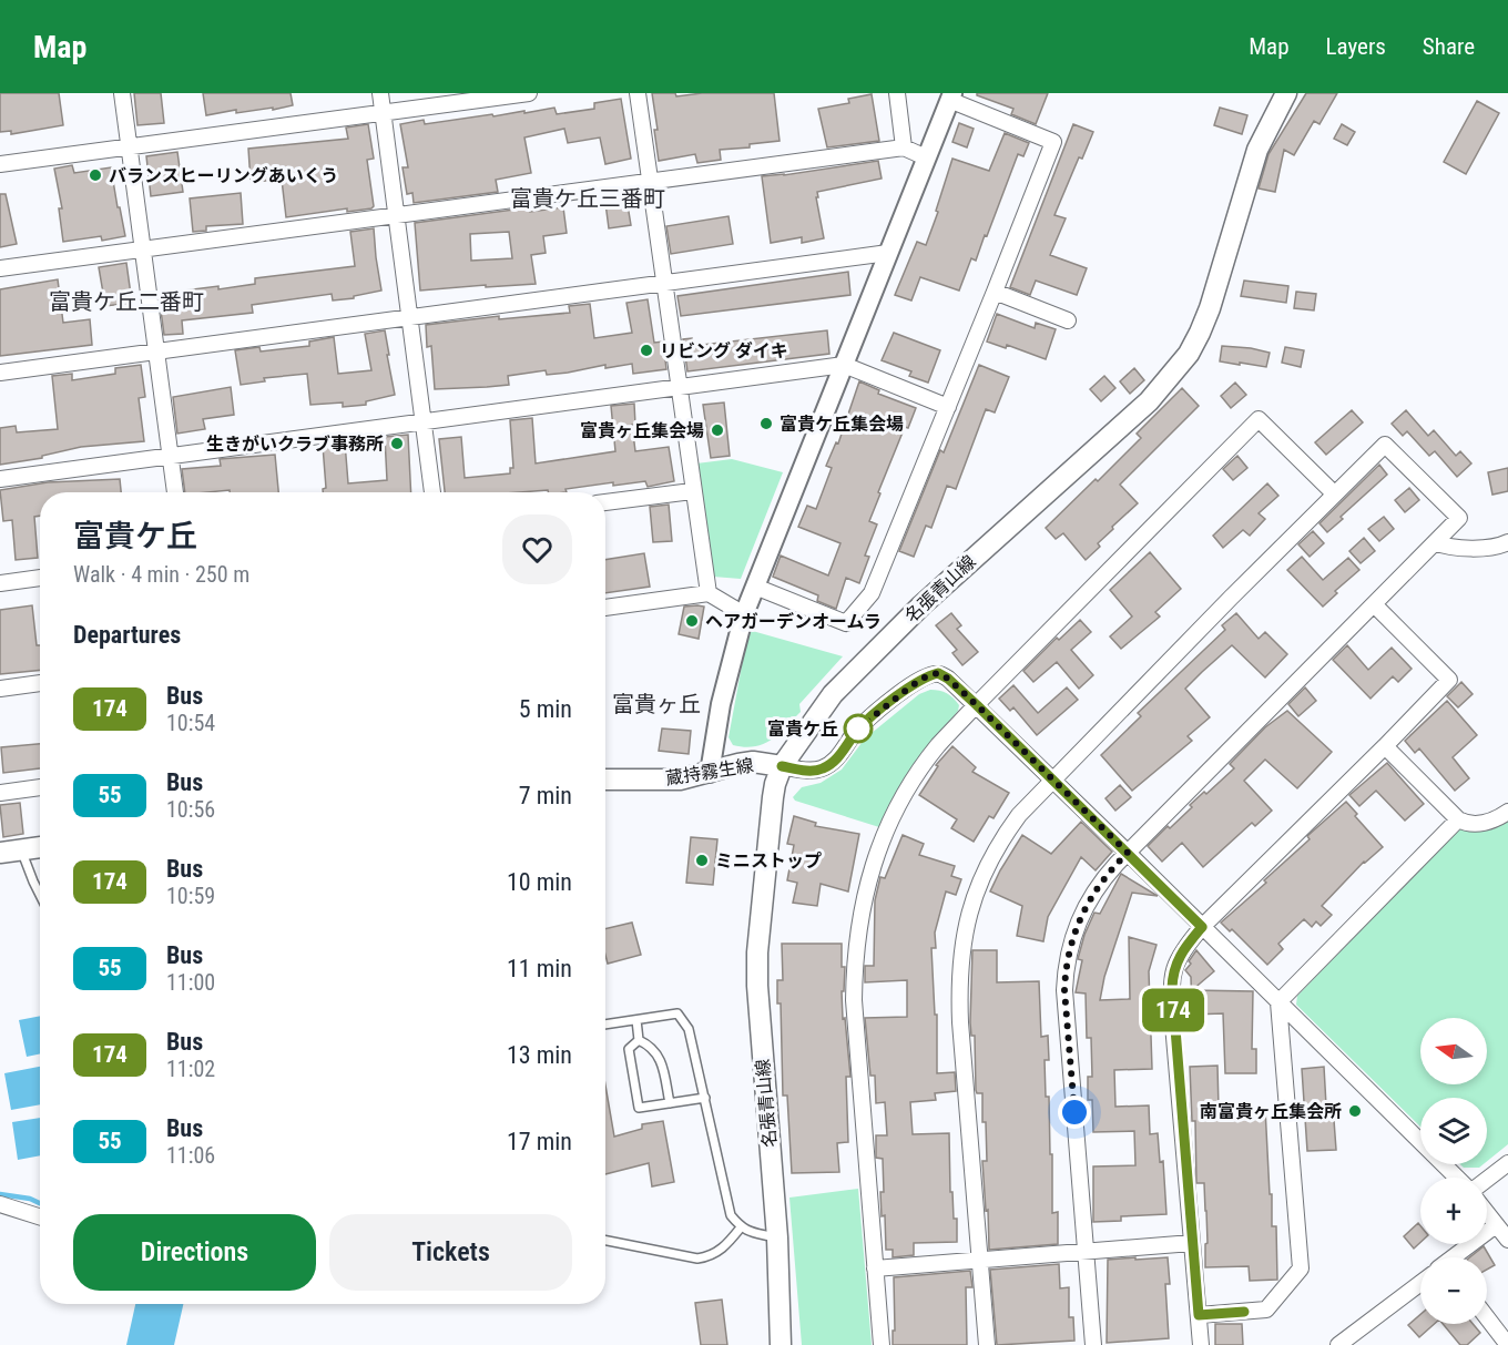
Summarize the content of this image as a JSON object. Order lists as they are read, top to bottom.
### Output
{
  "streets": {
    "main road": ["名張青山線", "蔵持霧生線"]
  },
  "crossings": [
    ["名張青山線", "蔵持霧生線"]
  ],
  "districts": ["富貴ケ丘三番町", "富貴ケ丘二番町", "富貴ヶ丘"],
  "places": [
    "バランスヒーリングあいくう",
    "リビング ダイキ",
    "富貴ケ丘集会場",
    "富貴ヶ丘集会場",
    "生きがいクラブ事務所",
    "ヘアガーデンオームラ",
    "富貴ケ丘",
    "ミニストップ",
    "南富貴ヶ丘集会所"
  ],
  "lines": ["bus line 174"],
  "north": "left",
  "page": {
    "header": "Map",
    "nav": ["Map", "Layers", "Share"],
    "on_map": "174",
    "heading": [
      ["富貴ケ丘", "Walk · 4 min · 250 m"],
      "Departures"
    ],
    "list": [
      {
        "mark": "174",
        "name": "Bus",
        "note": "10:54",
        "value": "5 min"
      },
      {
        "mark": "55",
        "name": "Bus",
        "note": "10:56",
        "value": "7 min"
      },
      {
        "mark": "174",
        "name": "Bus",
        "note": "10:59",
        "value": "10 min"
      },
      {
        "mark": "55",
        "name": "Bus",
        "note": "11:00",
        "value": "11 min"
      },
      {
        "mark": "174",
        "name": "Bus",
        "note": "11:02",
        "value": "13 min"
      },
      {
        "mark": "55",
        "name": "Bus",
        "note": "11:06",
        "value": "17 min"
      }
    ],
    "map_buttons": ["+", "−"],
    "buttons": ["Directions", "Tickets"]
  }
}
